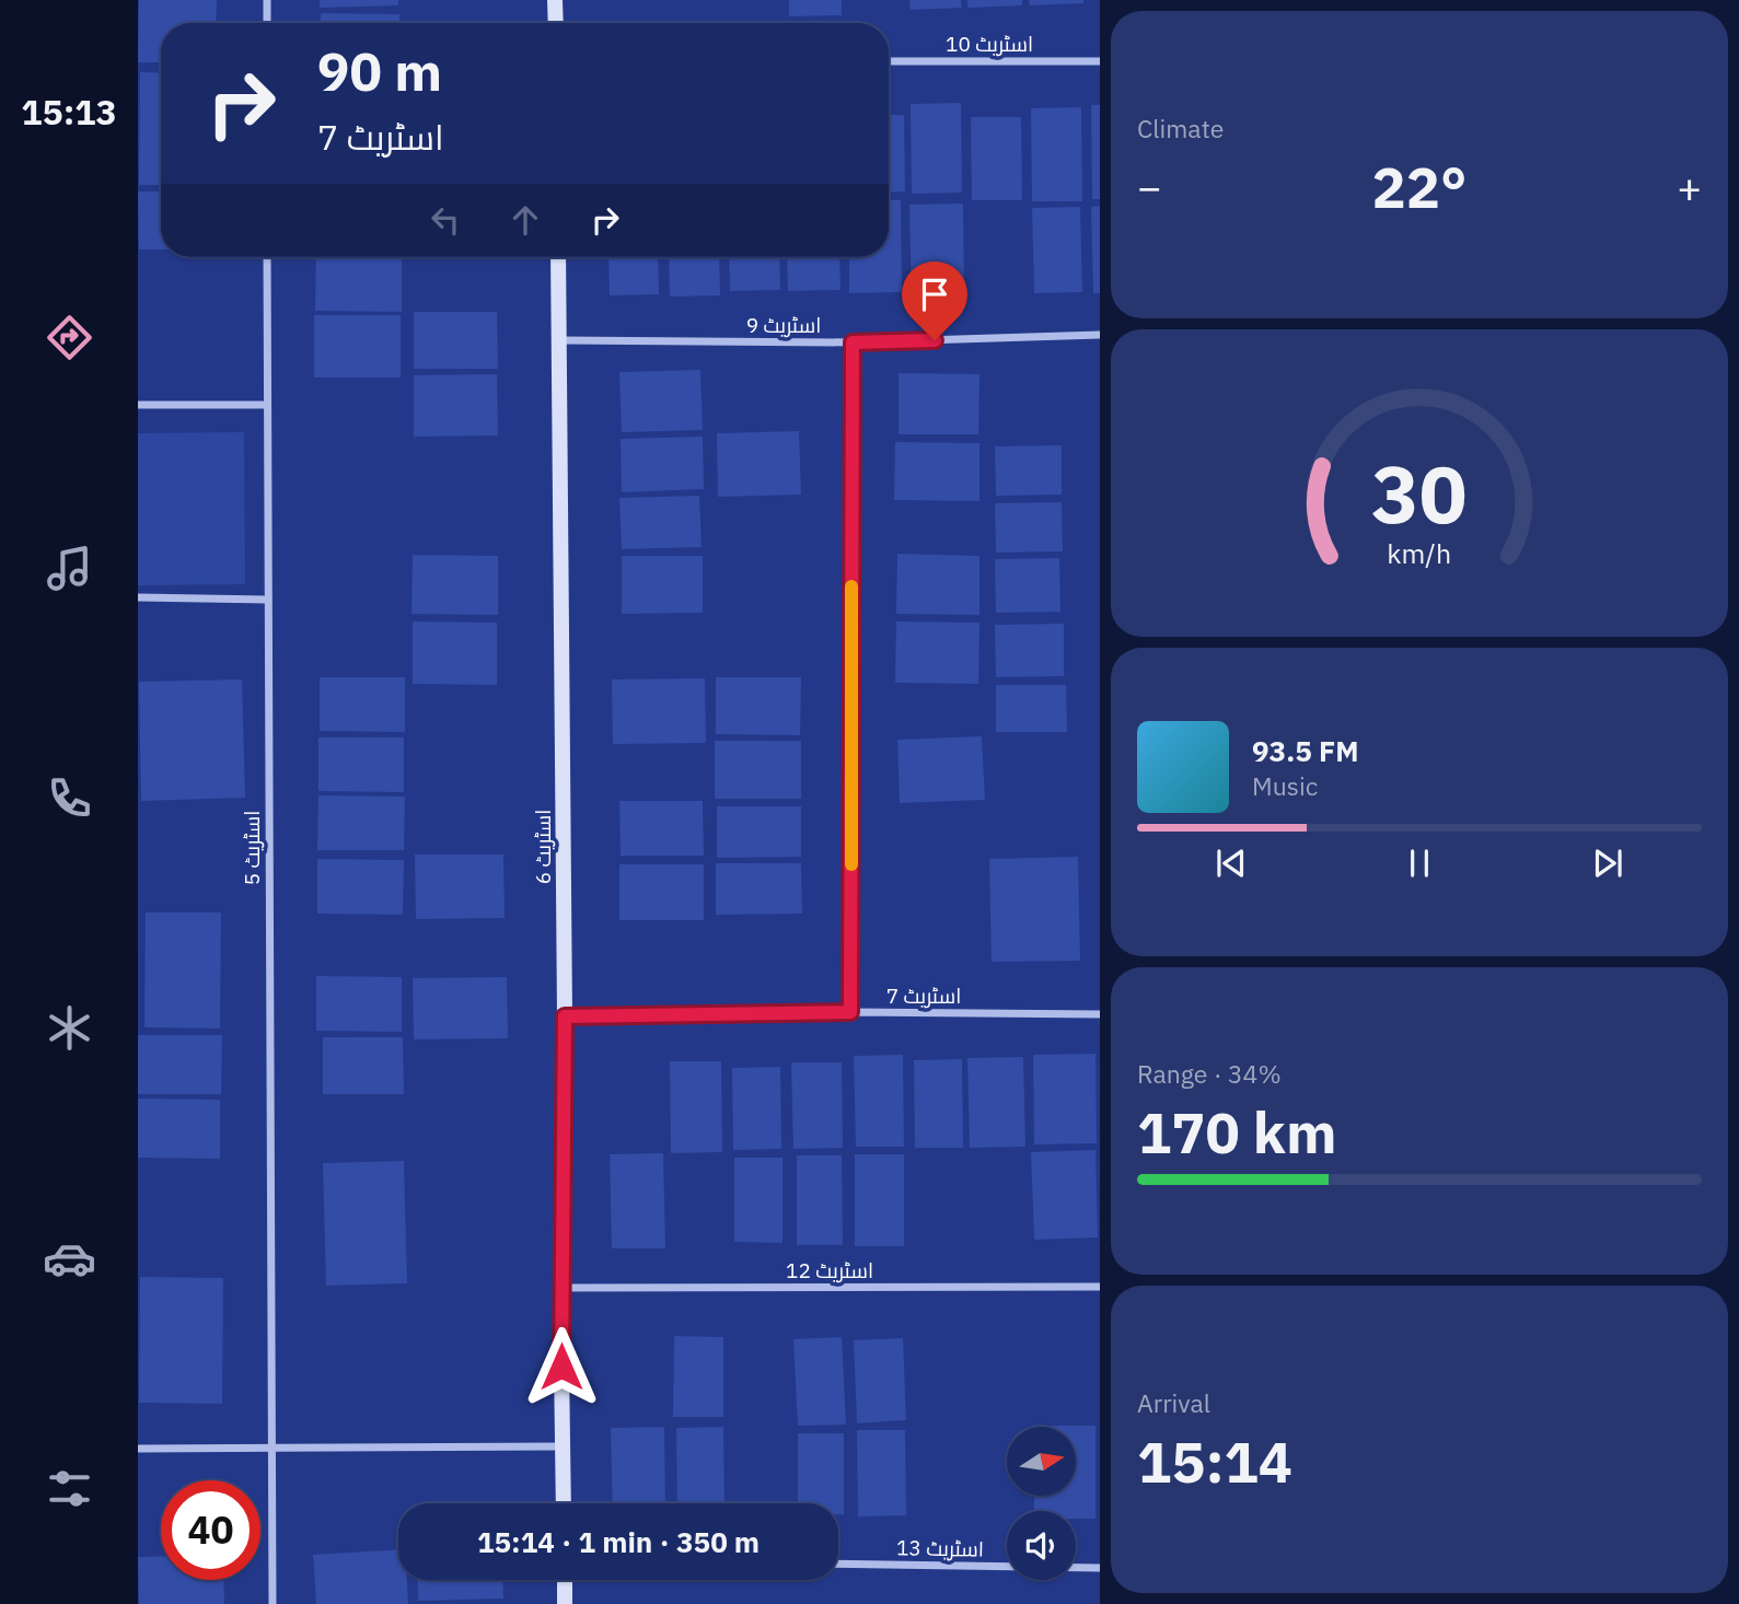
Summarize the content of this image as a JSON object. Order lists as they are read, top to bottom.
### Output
{
  "streets": {
    "street": [
      "اسٹریٹ 10",
      "اسٹریٹ 9",
      "اسٹریٹ 6",
      "اسٹریٹ 5",
      "اسٹریٹ 7",
      "اسٹریٹ 12",
      "اسٹریٹ 13"
    ]
  },
  "crossings": [
    ["اسٹریٹ 9", "اسٹریٹ 6"],
    ["اسٹریٹ 6", "اسٹریٹ 7"],
    ["اسٹریٹ 6", "اسٹریٹ 12"]
  ],
  "north": "right",
  "page": {
    "tabs": "15:13",
    "tile": [
      "Climate",
      ["Range · 34%", "170 km"],
      ["Arrival", "15:14"]
    ],
    "turn": ["90 m", "اسٹریٹ 7"],
    "heat": ["−", "22°", "+"],
    "song": ["93.5 FM", "Music"],
    "limit": "40",
    "trip": "15:14 · 1 min · 350 m",
    "gauge": ["30", "km/h"]
  }
}
